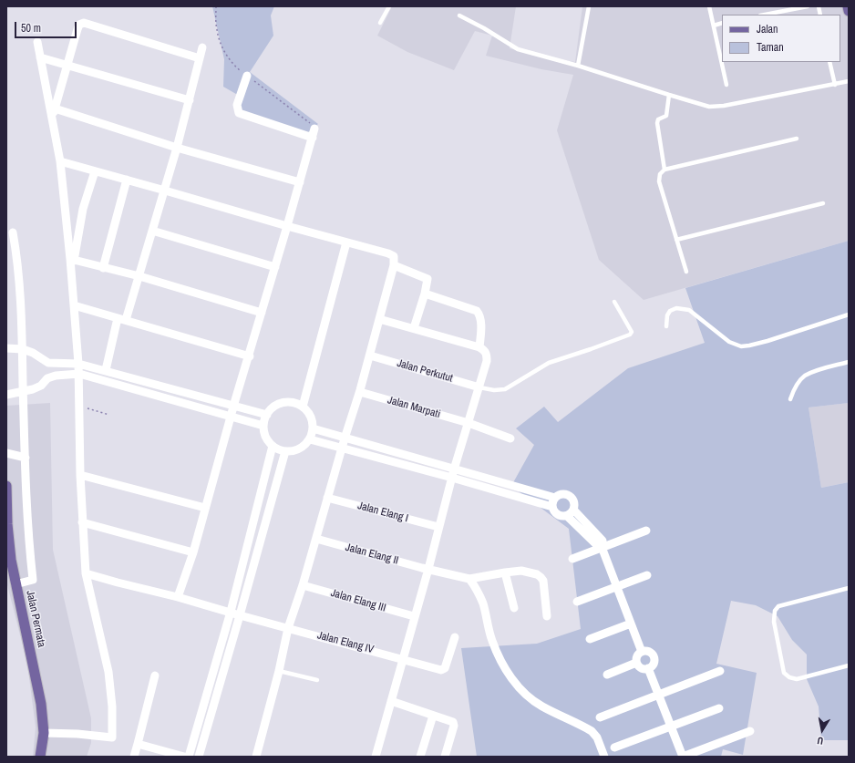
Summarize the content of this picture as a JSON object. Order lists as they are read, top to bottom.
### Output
{
  "streets": {
    "main road": ["Jalan Permata"],
    "street": [
      "Jalan Perkutut",
      "Jalan Marpati",
      "Jalan Elang I",
      "Jalan Elang II",
      "Jalan Elang III",
      "Jalan Elang IV"
    ]
  },
  "legend": ["Jalan", "Taman"],
  "scale_bar": "50 m",
  "north": "bottom"
}
